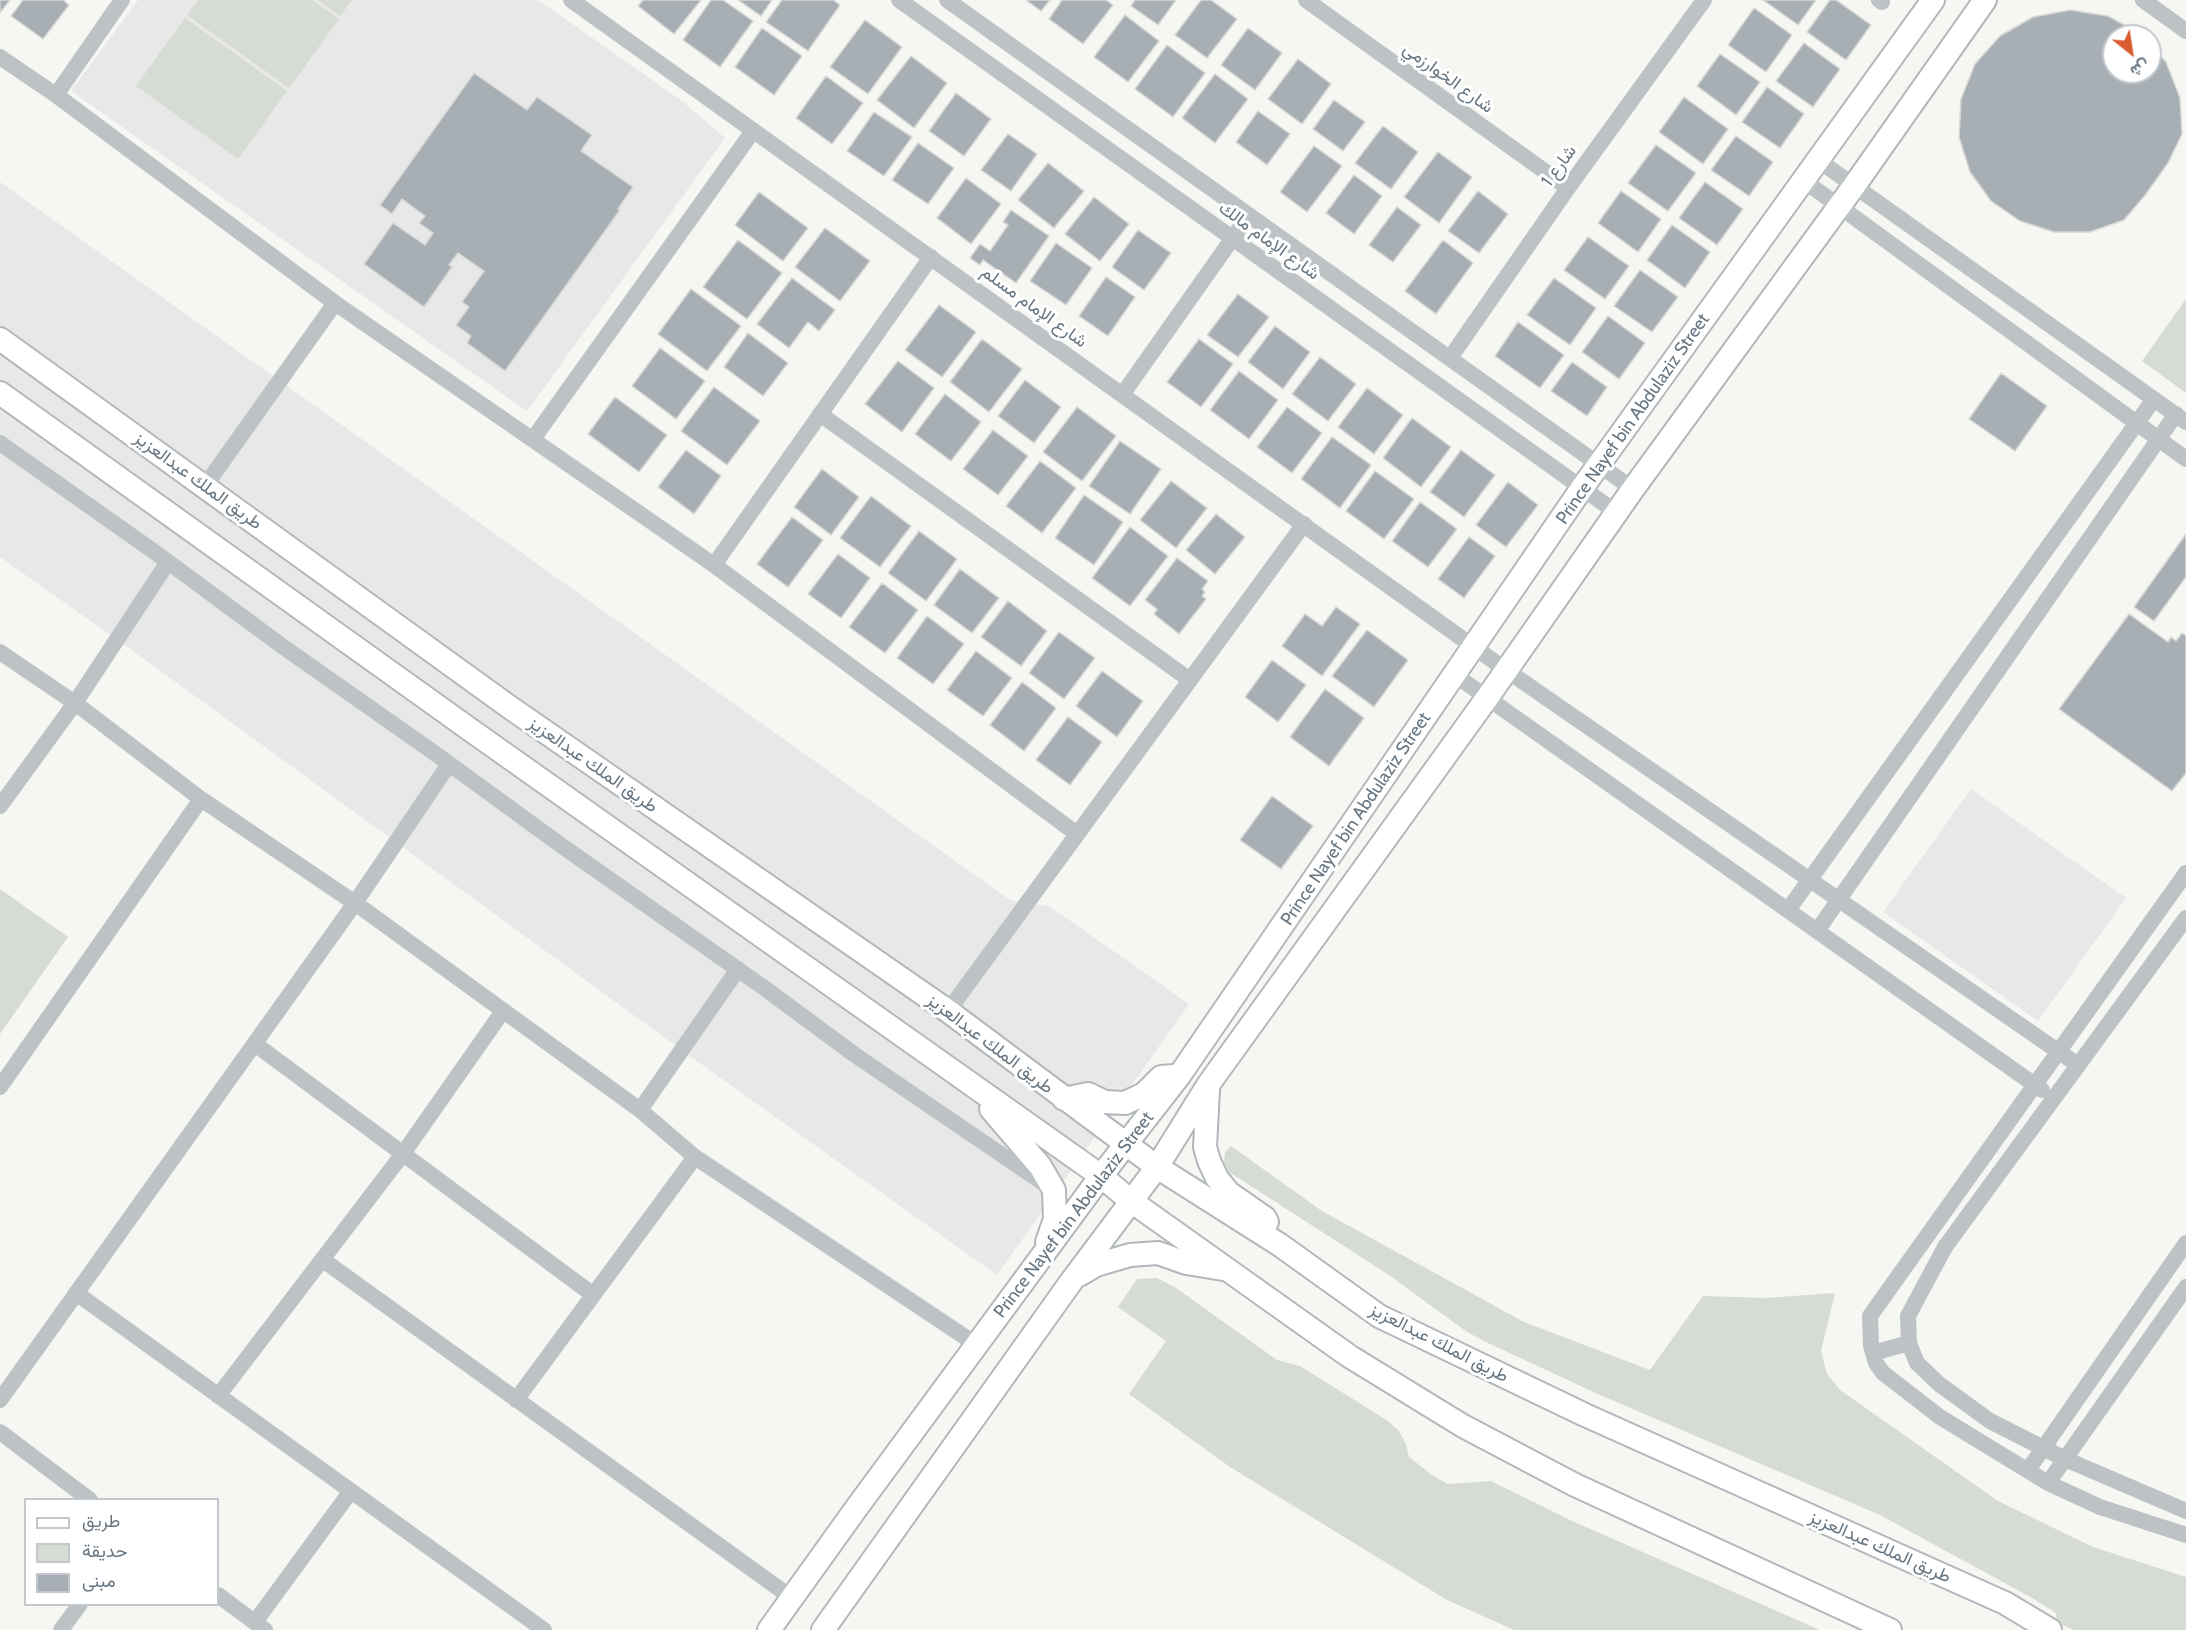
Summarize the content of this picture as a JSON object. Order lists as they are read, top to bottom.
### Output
{
  "streets": {
    "main road": ["Prince Nayef bin Abdulaziz Street", "طريق الملك عبدالعزيز"],
    "street": [
      "شارع الخوارزمي",
      "شارع 1",
      "شارع الإمام مالك",
      "شارع الإمام مسلم"
    ]
  },
  "crossings": [
    ["شارع الخوارزمي", "شارع 1"],
    ["شارع 1", "شارع الإمام مالك"],
    ["شارع الإمام مالك", "Prince Nayef bin Abdulaziz Street"],
    ["شارع الإمام مسلم", "Prince Nayef bin Abdulaziz Street"],
    ["Prince Nayef bin Abdulaziz Street", "طريق الملك عبدالعزيز"]
  ],
  "legend": ["طريق", "حديقة", "مبنى"],
  "north": "bottom right"
}
